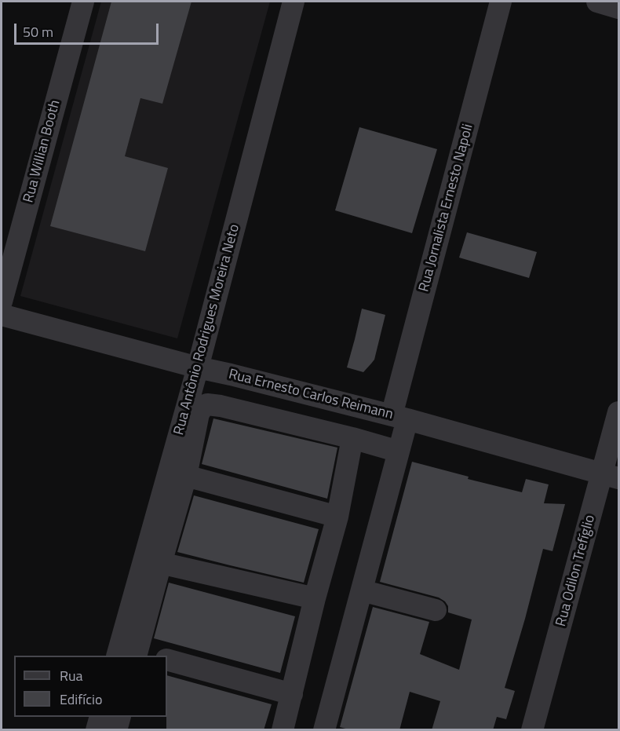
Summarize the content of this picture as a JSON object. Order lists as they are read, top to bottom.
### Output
{
  "streets": {
    "street": [
      "Rua Willian Booth",
      "Rua Jornalista Ernesto Napoli",
      "Rua Antônio Rodrigues Moreira Neto",
      "Rua Ernesto Carlos Reimann",
      "Rua Odilon Trefíglio"
    ]
  },
  "crossings": [
    ["Rua Jornalista Ernesto Napoli", "Rua Ernesto Carlos Reimann"],
    ["Rua Antônio Rodrigues Moreira Neto", "Rua Ernesto Carlos Reimann"],
    ["Rua Ernesto Carlos Reimann", "Rua Odilon Trefíglio"]
  ],
  "legend": ["Rua", "Edifício"],
  "scale_bar": "50 m"
}
